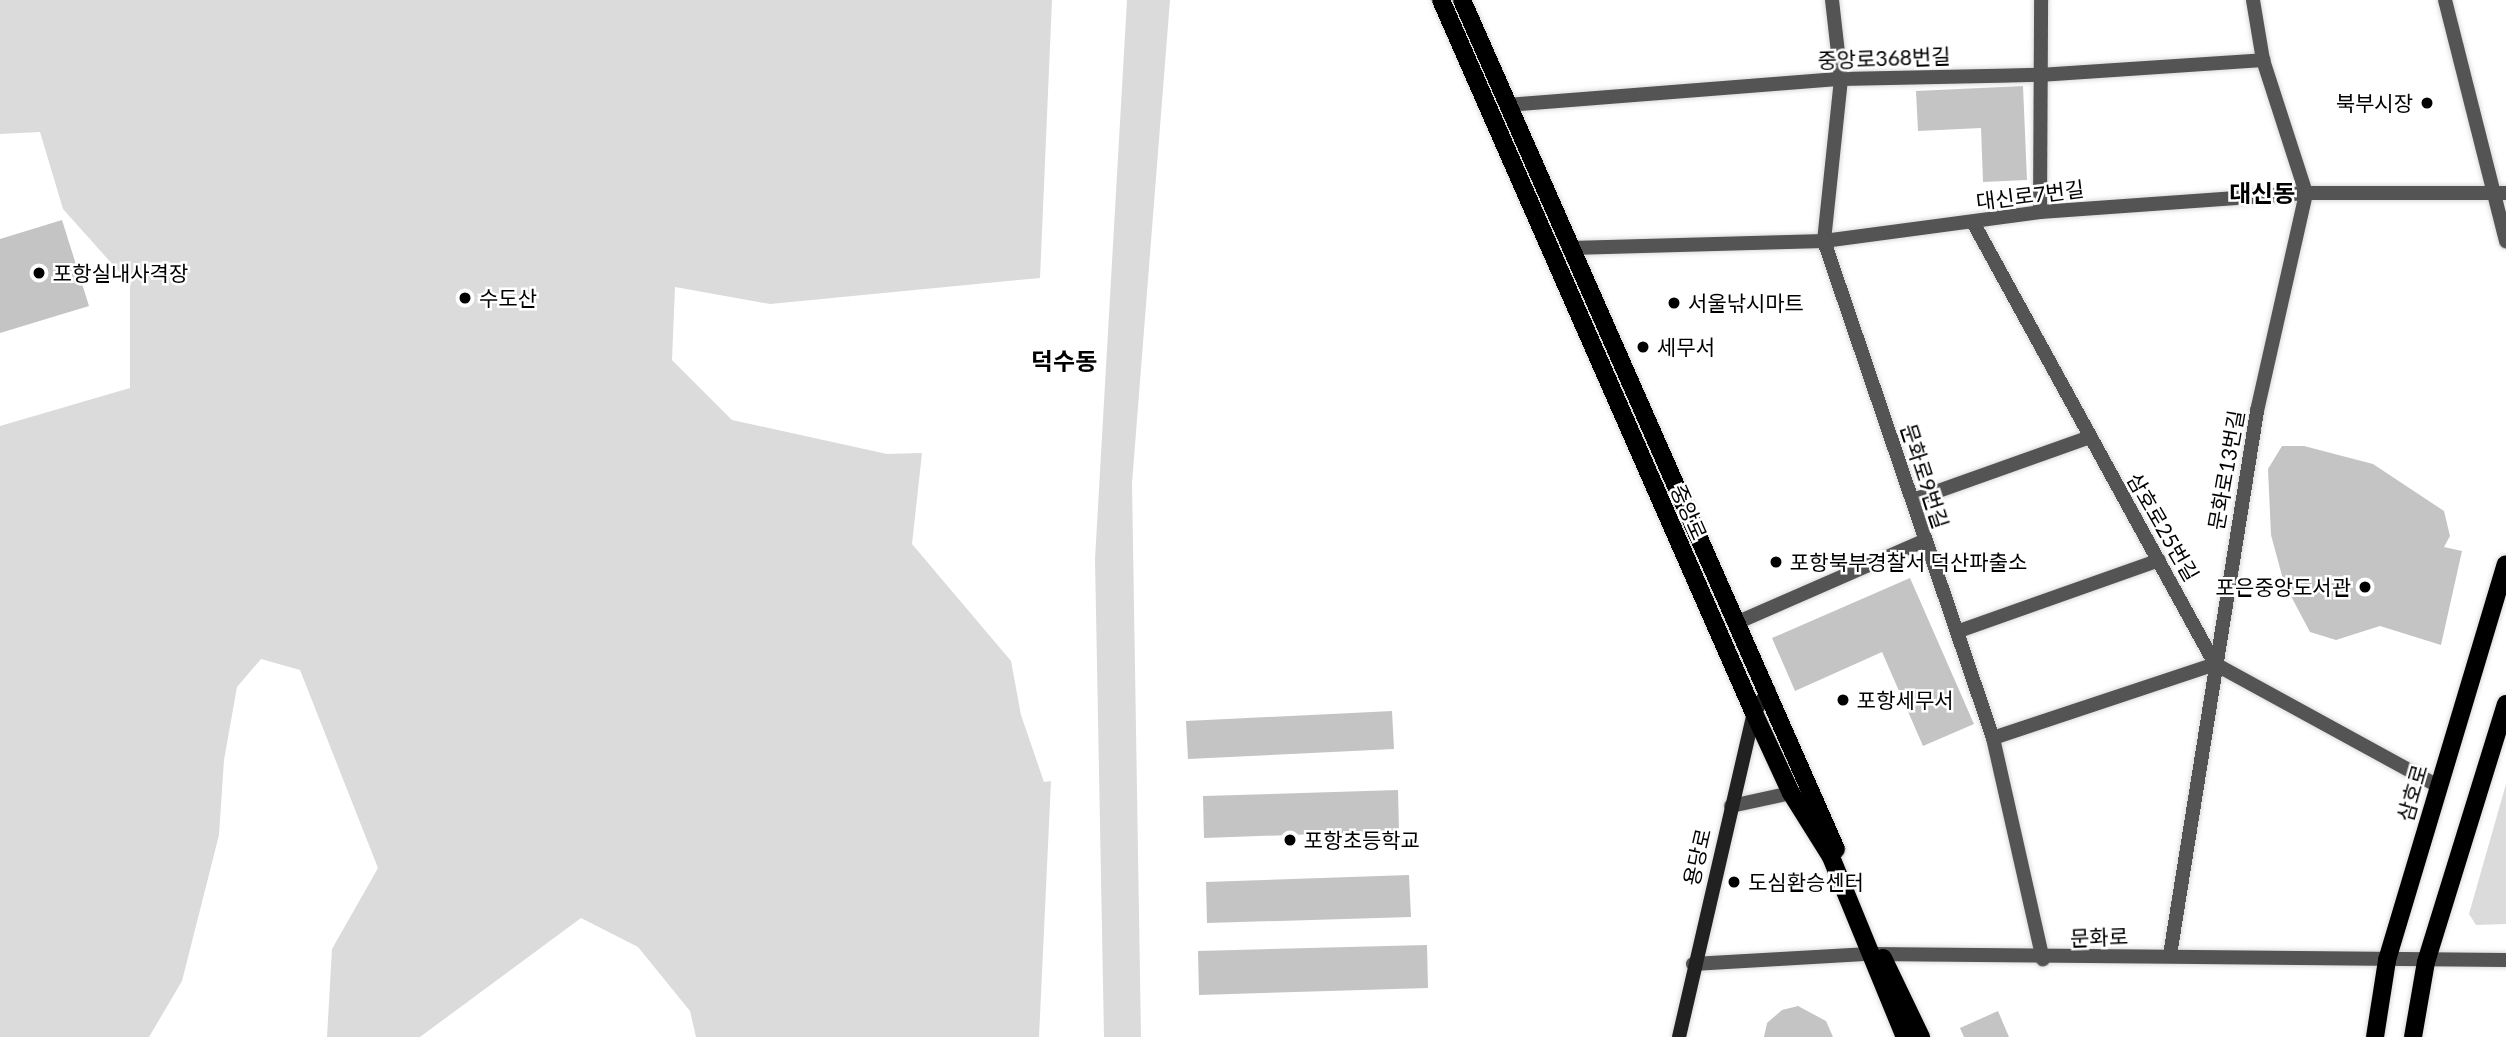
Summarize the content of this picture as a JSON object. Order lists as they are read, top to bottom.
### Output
{
  "streets": {
    "main road": ["중앙로", "삼호로", "용당로"],
    "street": [
      "중앙로368번길",
      "대신로7번길",
      "문화로13번길",
      "문화로9번길",
      "삼호로25번길",
      "문화로"
    ]
  },
  "crossings": [
    ["중앙로368번길", "문화로9번길"],
    ["중앙로368번길", "중앙로"],
    ["대신로7번길", "문화로13번길"],
    ["대신로7번길", "문화로9번길"],
    ["대신로7번길", "중앙로"],
    ["대신로7번길", "삼호로25번길"],
    ["문화로13번길", "삼호로25번길"],
    ["문화로13번길", "문화로"],
    ["문화로9번길", "문화로"],
    ["중앙로", "용당로"],
    ["중앙로", "문화로"],
    ["삼호로", "문화로"],
    ["용당로", "문화로"]
  ],
  "districts": ["대신동", "덕수동"],
  "places": [
    "북부시장",
    "포항실내사격장",
    "수도산",
    "서울낚시마트",
    "세무서",
    "포항북부경찰서 덕산파출소",
    "포은중앙도서관",
    "포항세무서",
    "포항초등학교",
    "도심환승센터"
  ]
}
